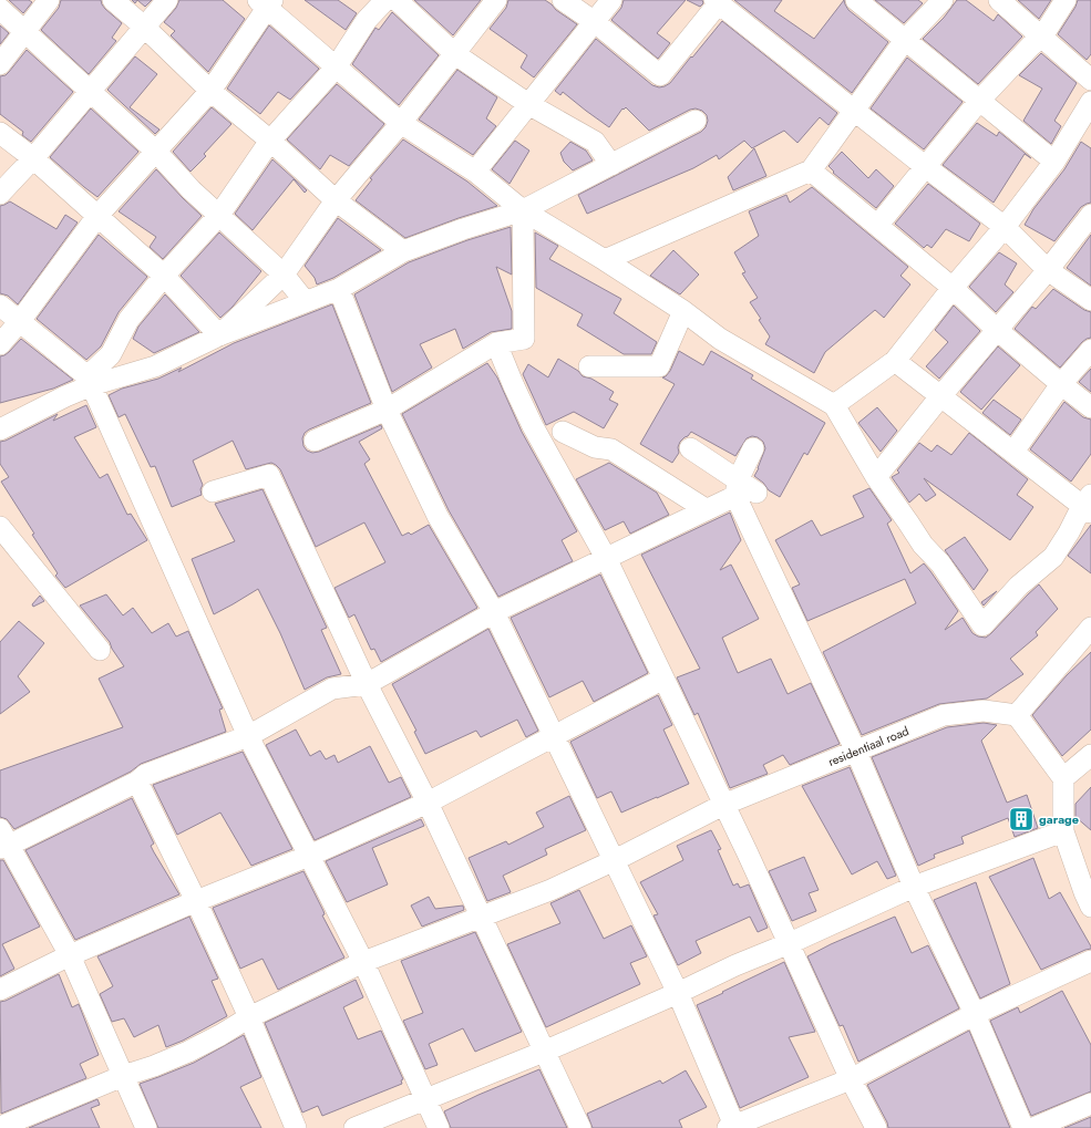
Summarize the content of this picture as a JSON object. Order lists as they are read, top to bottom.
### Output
{
  "streets": {
    "street": ["residentiaal road"]
  },
  "places": {
    "building": ["garage"]
  }
}
